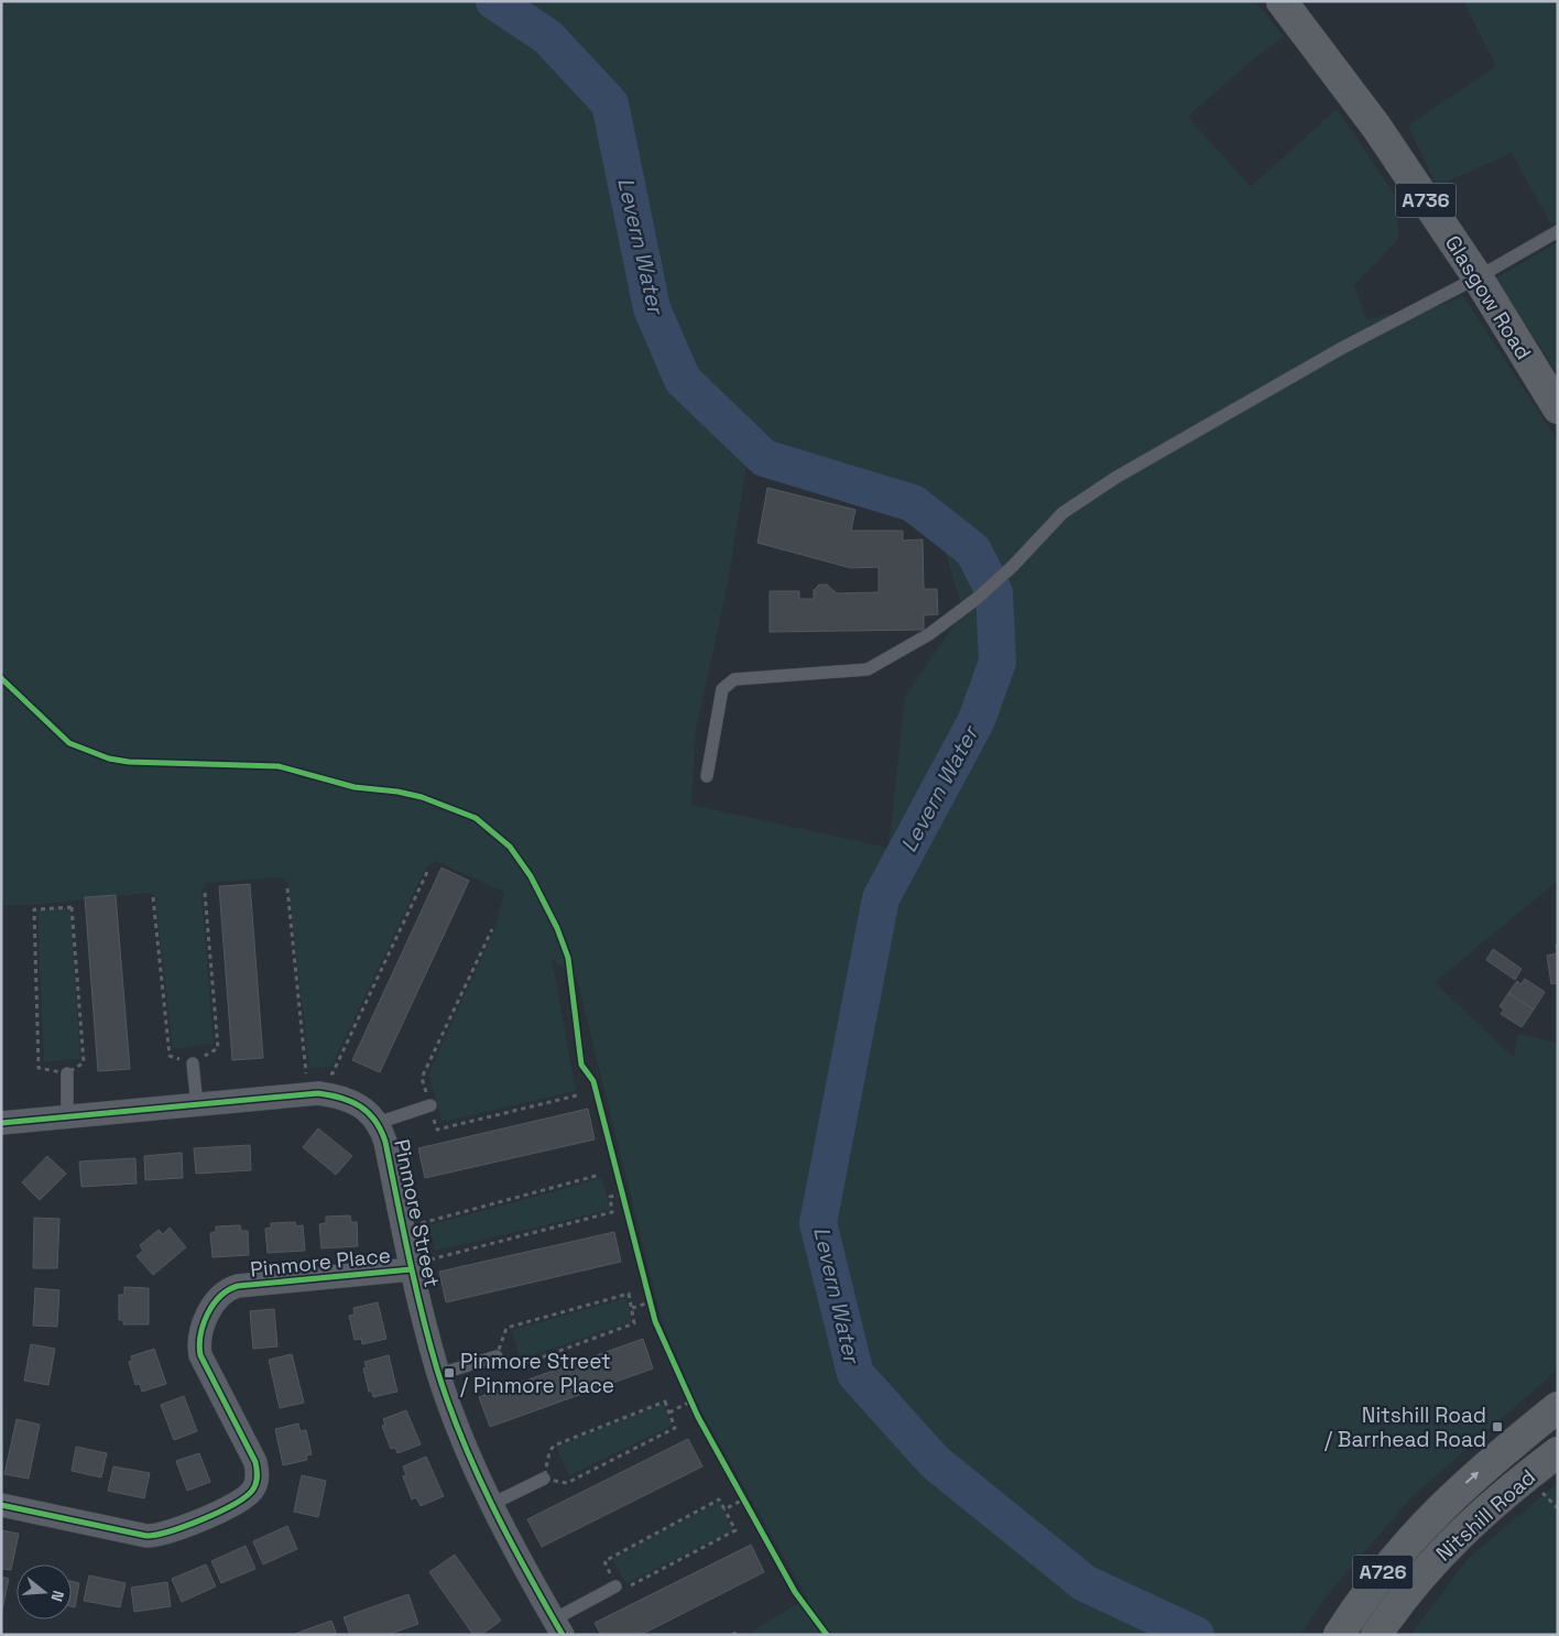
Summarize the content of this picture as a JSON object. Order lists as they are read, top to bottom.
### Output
{
  "streets": {
    "main road": [
      "A736",
      "Glasgow Road",
      "Nitshill Road",
      "A726"
    ],
    "street": ["Pinmore Street", "Pinmore Place"]
  },
  "crossings": [
    ["Pinmore Street", "Pinmore Place"]
  ],
  "water": ["Levern Water"],
  "places": {
    "transit": ["Pinmore Street / Pinmore Place", "Nitshill Road / Barrhead Road"]
  },
  "north": "right"
}
